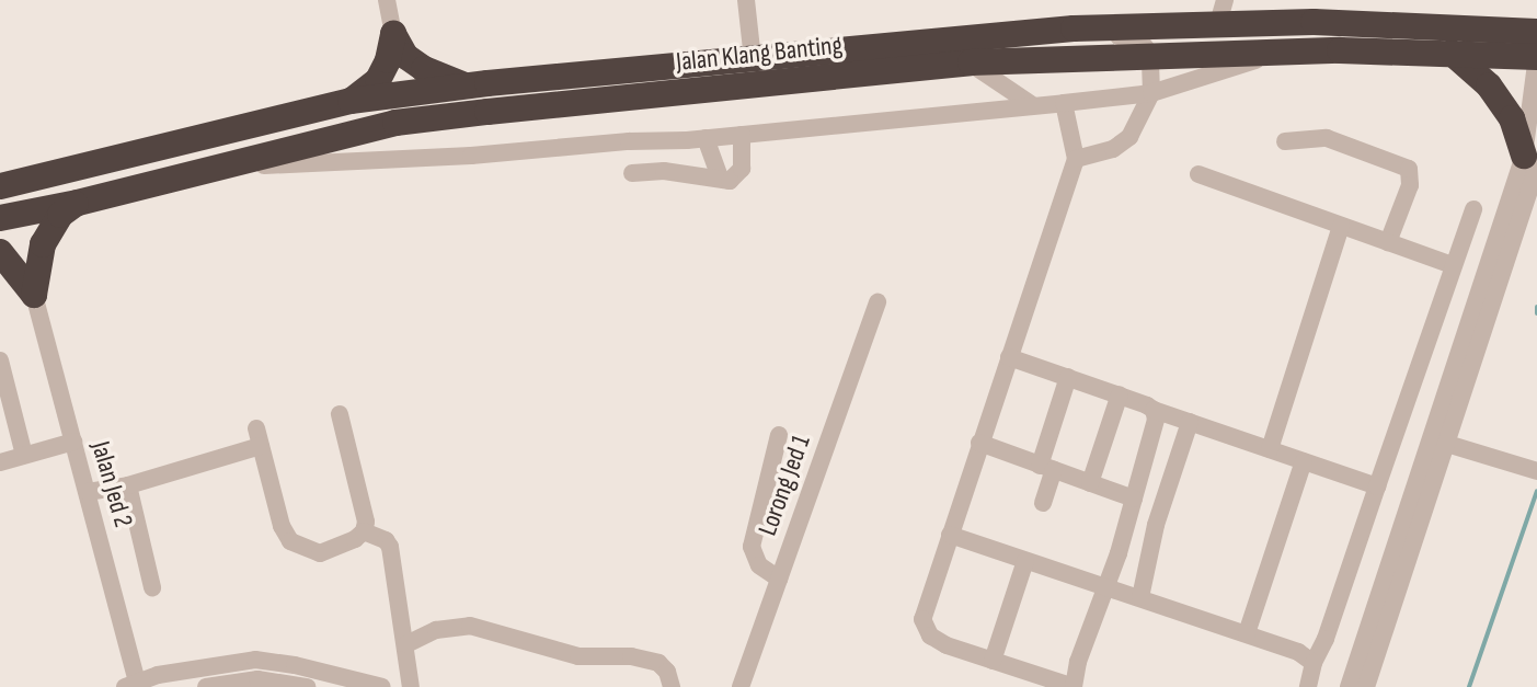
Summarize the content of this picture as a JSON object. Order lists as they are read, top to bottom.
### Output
{
  "streets": {
    "highway": ["Jalan Klang Banting"],
    "street": ["Jalan Jed 2", "Lorong Jed 1"]
  }
}
